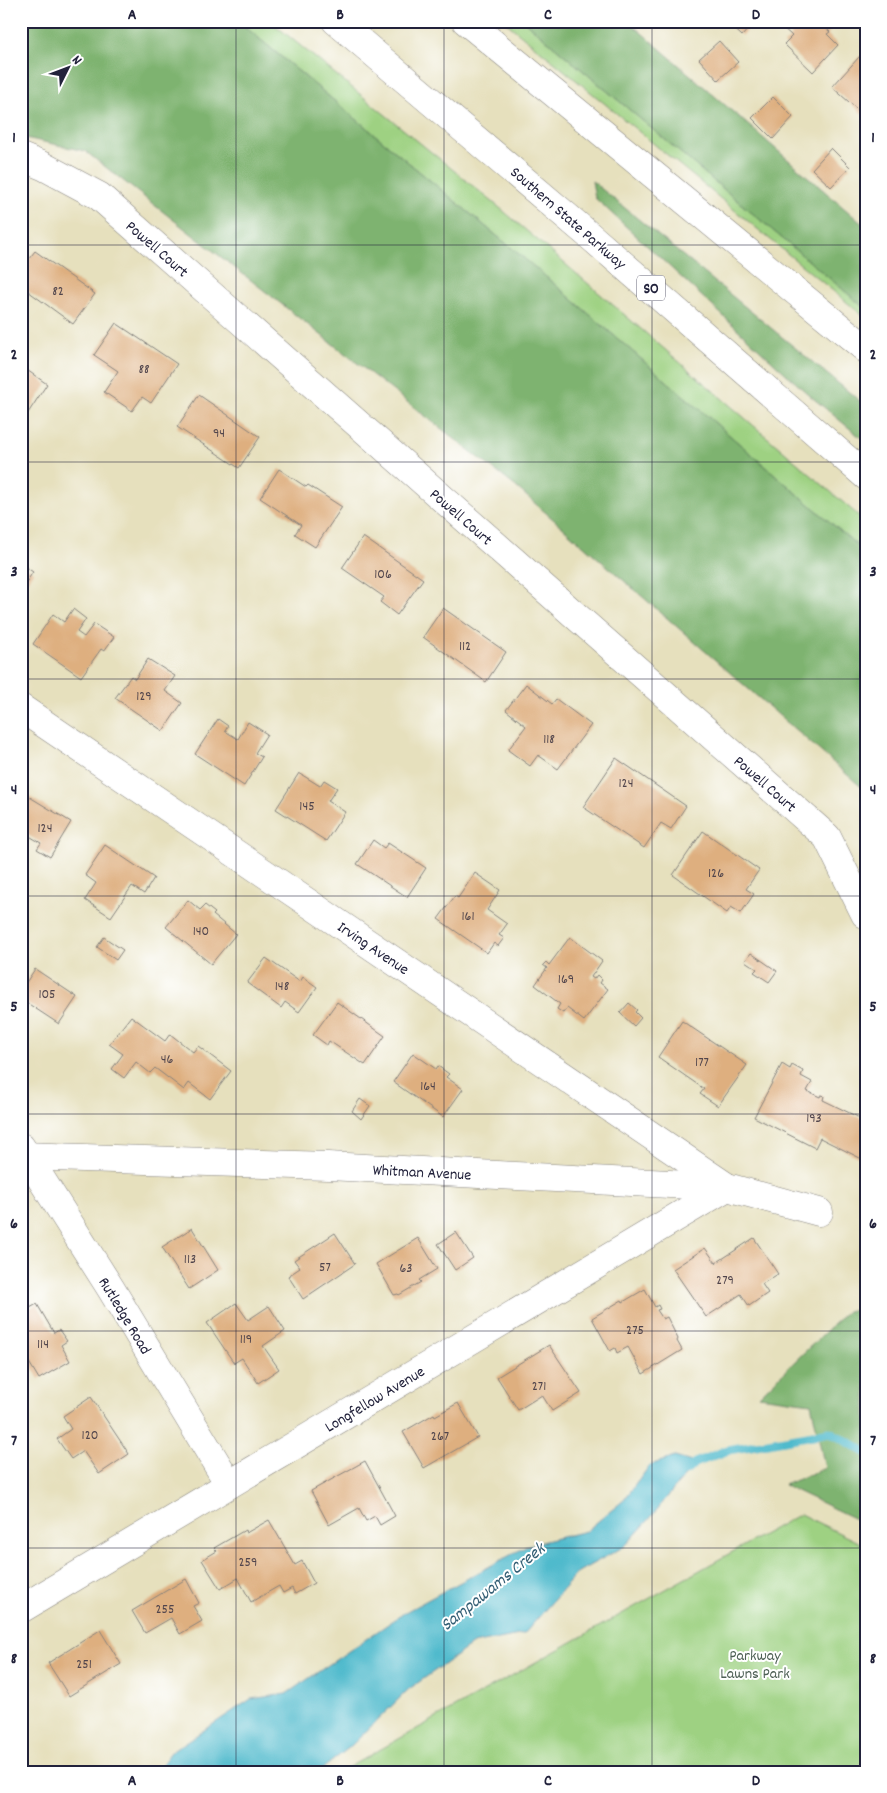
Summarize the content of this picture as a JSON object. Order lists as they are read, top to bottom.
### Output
{
  "streets": {
    "main road": [
      "Southern State Parkway",
      "Powell Court",
      "SO",
      "Irving Avenue",
      "Whitman Avenue",
      "Rutledge Road",
      "Longfellow Avenue"
    ]
  },
  "crossings": [
    ["Irving Avenue", "Whitman Avenue"],
    ["Irving Avenue", "Longfellow Avenue"],
    ["Whitman Avenue", "Rutledge Road"],
    ["Whitman Avenue", "Longfellow Avenue"],
    ["Rutledge Road", "Longfellow Avenue"]
  ],
  "water": ["Sampawams Creek"],
  "parks": ["Parkway Lawns Park"],
  "house_numbers": [
    "82",
    "88",
    "94",
    "106",
    "112",
    "129",
    "118",
    "124",
    "145",
    "124",
    "126",
    "161",
    "140",
    "169",
    "148",
    "105",
    "46",
    "177",
    "164",
    "193",
    "113",
    "57",
    "63",
    "279",
    "275",
    "119",
    "114",
    "271",
    "120",
    "267",
    "259",
    "255",
    "251"
  ],
  "north": "top right",
  "grid": {
    "columns": [
      "A",
      "B",
      "C",
      "D"
    ],
    "rows": [
      "1",
      "2",
      "3",
      "4",
      "5",
      "6",
      "7",
      "8"
    ]
  }
}
